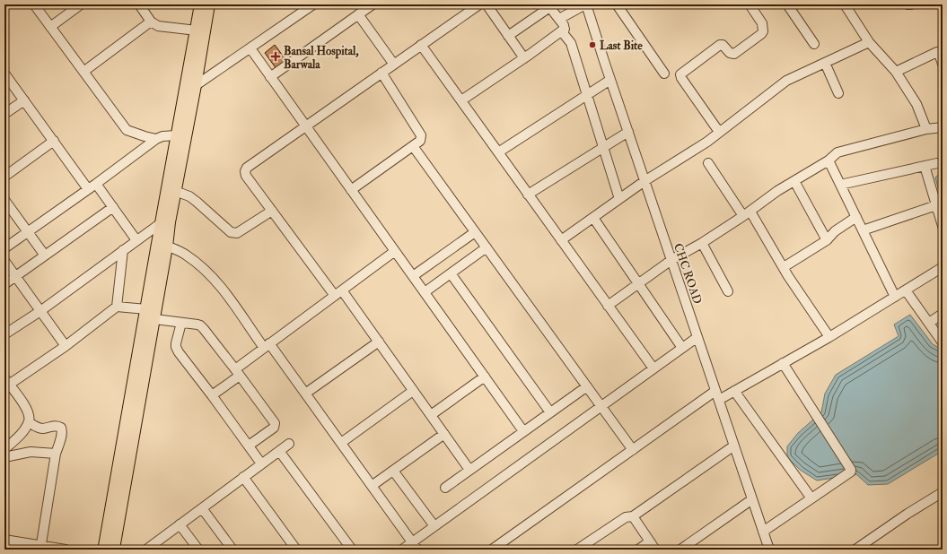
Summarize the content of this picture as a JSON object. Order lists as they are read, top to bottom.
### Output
{
  "streets": {
    "street": ["CHC ROAD"]
  },
  "places": {
    "other": ["Last Bite"],
    "health": ["Bansal Hospital, Barwala"]
  }
}
